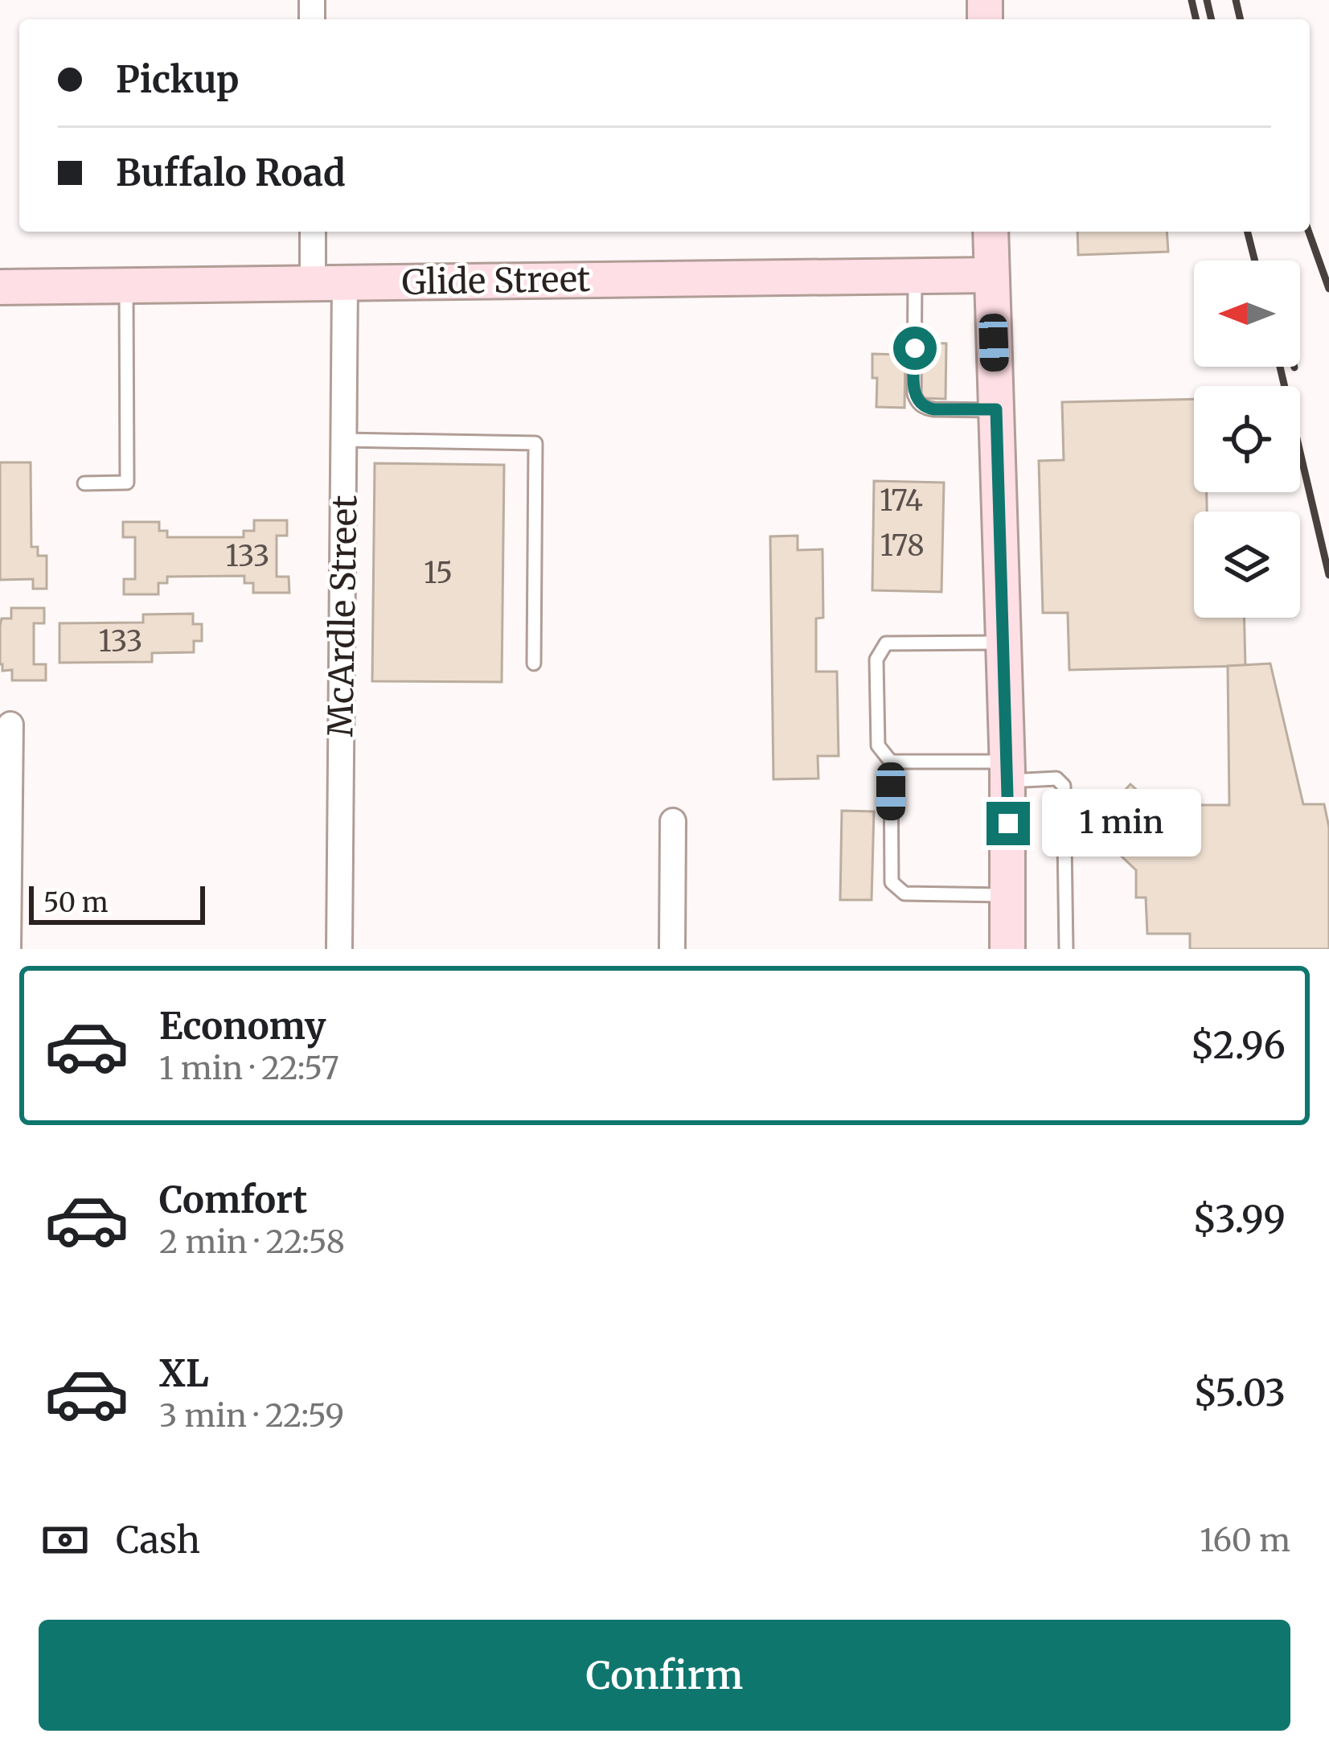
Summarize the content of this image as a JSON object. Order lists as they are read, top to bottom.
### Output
{
  "streets": {
    "street": ["Glide Street", "McArdle Street"]
  },
  "crossings": [
    ["Glide Street", "McArdle Street"]
  ],
  "house_numbers": [
    "174",
    "178",
    "133",
    "15",
    "133"
  ],
  "scale_bar": "50 m",
  "north": "left",
  "page": {
    "banner": ["Pickup", "Buffalo Road"],
    "bubble": "1 min",
    "scale": "50 m",
    "list": [
      {
        "name": "Economy",
        "note": "1 min · 22:57",
        "value": "$2.96"
      },
      {
        "name": "Comfort",
        "note": "2 min · 22:58",
        "value": "$3.99"
      },
      {
        "name": "XL",
        "note": "3 min · 22:59",
        "value": "$5.03"
      }
    ],
    "pay": ["Cash", "160 m"],
    "buttons": "Confirm"
  }
}
